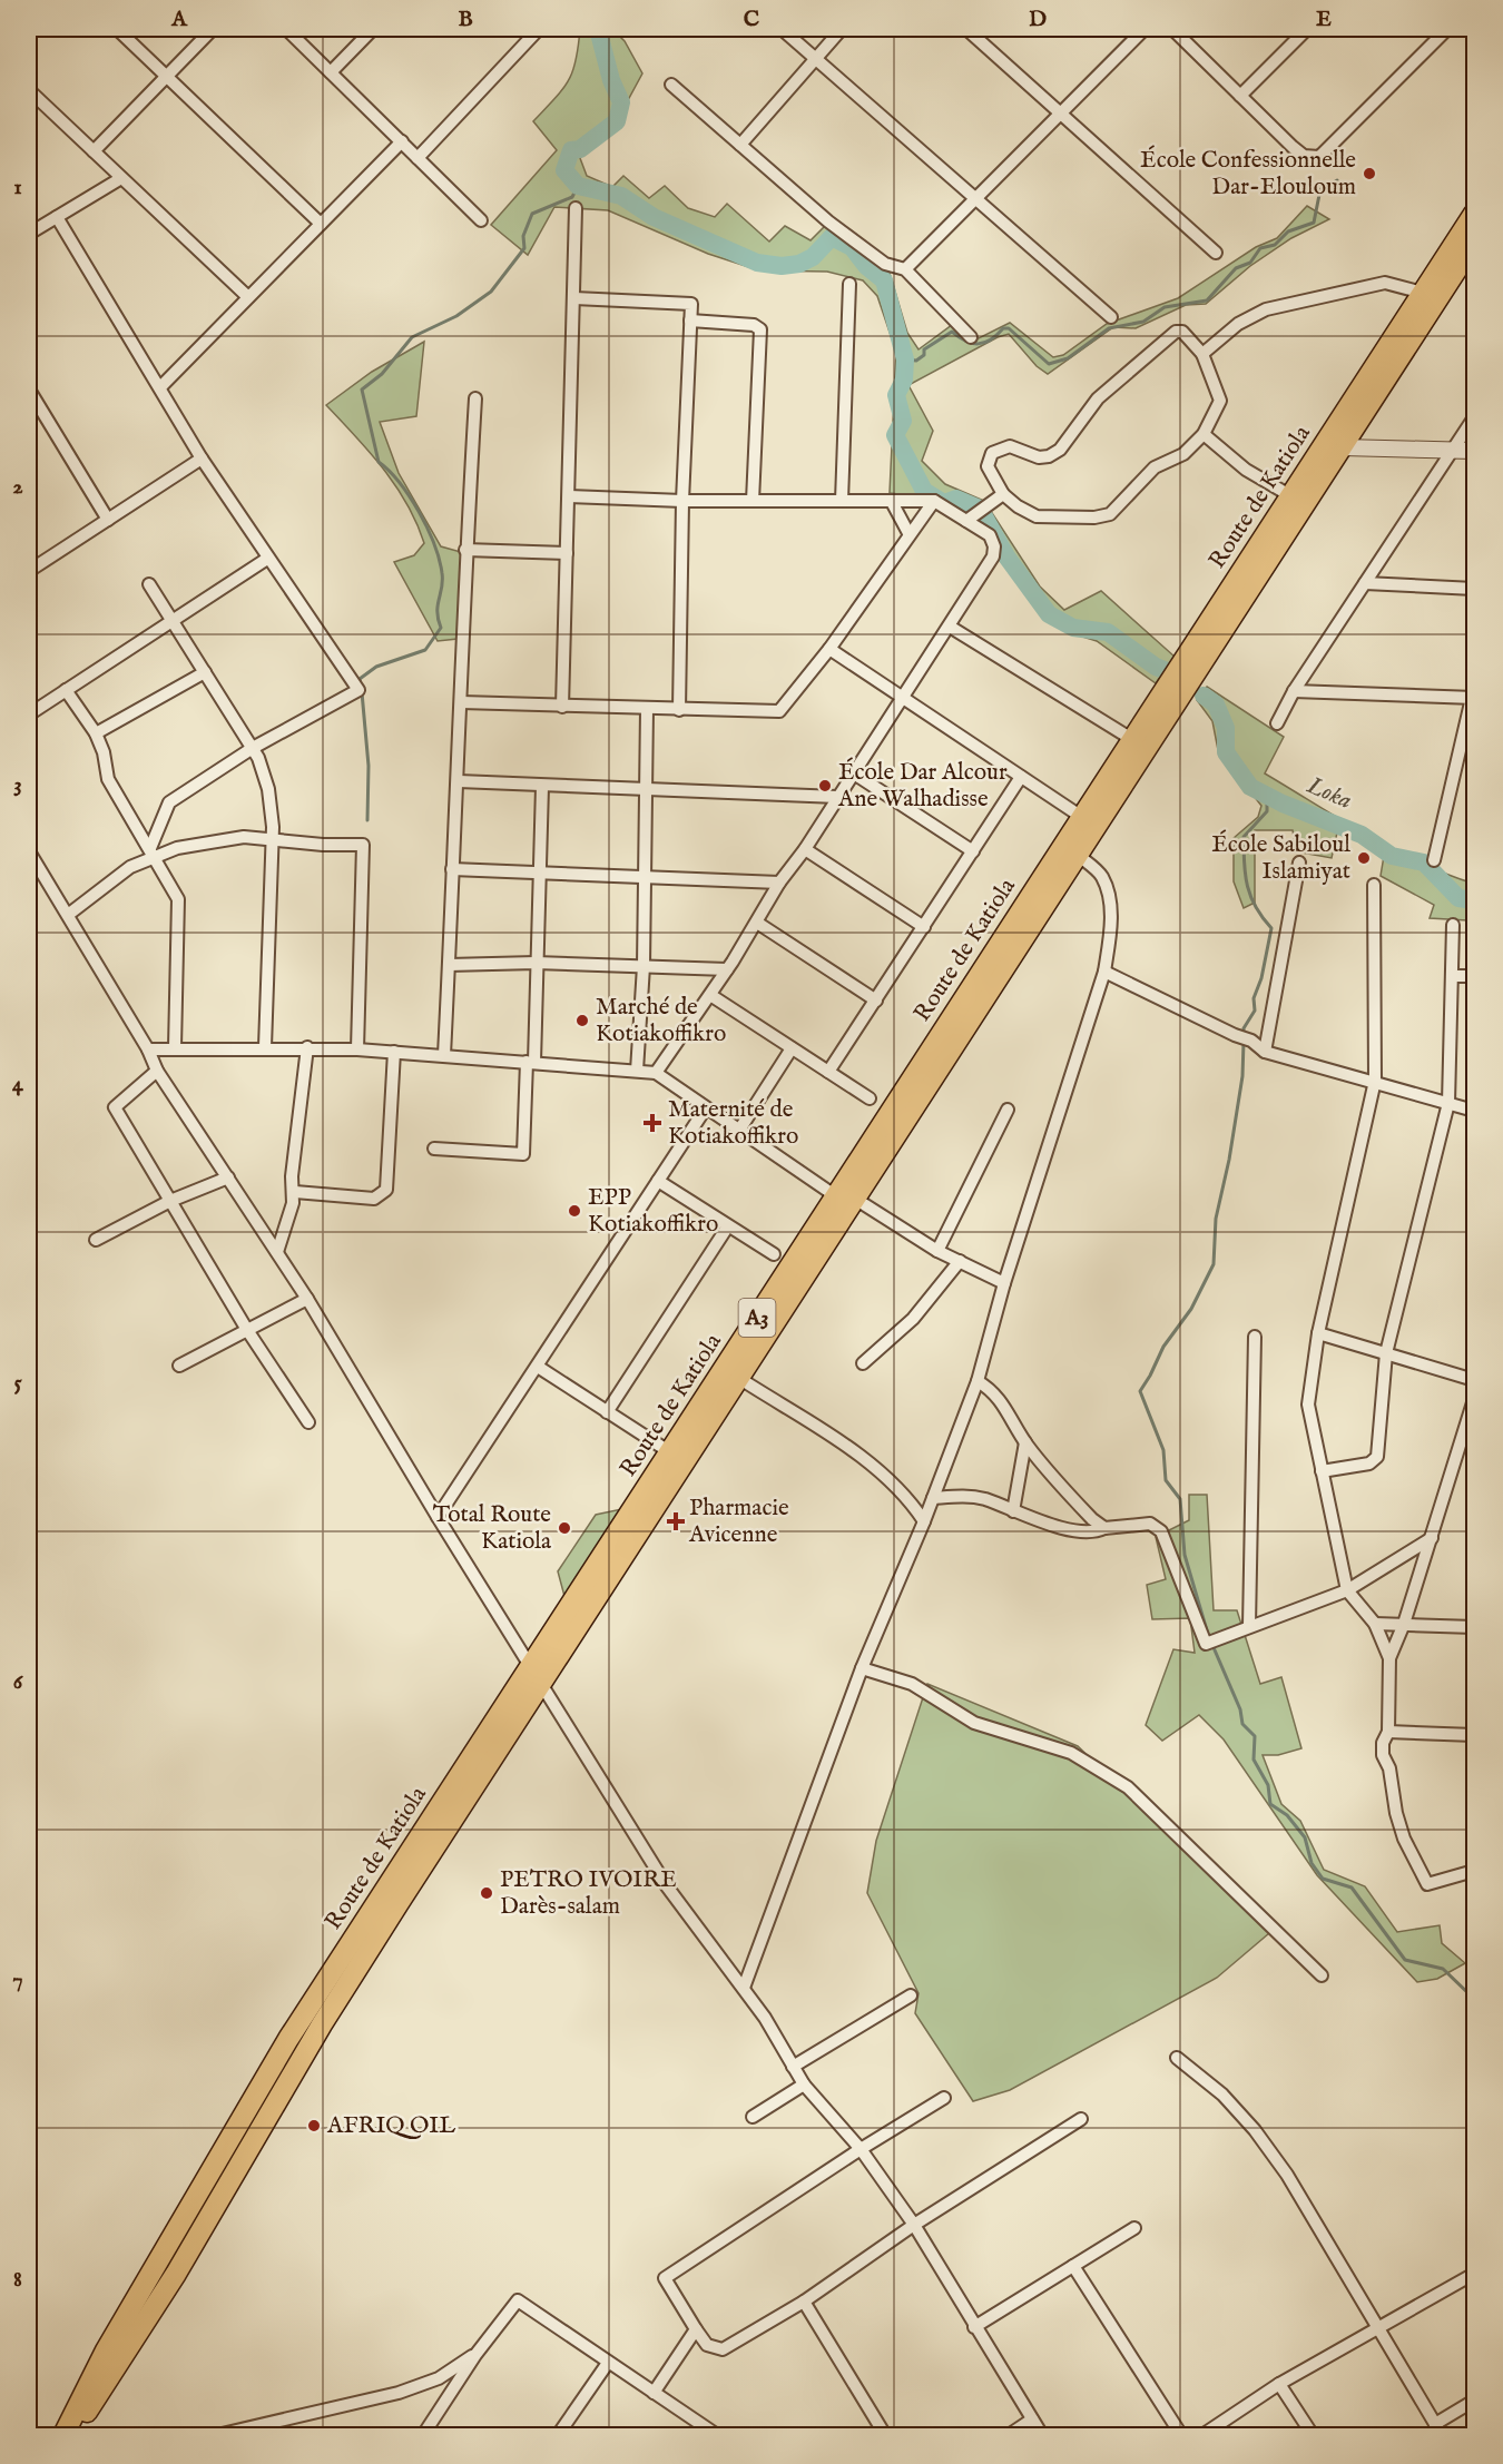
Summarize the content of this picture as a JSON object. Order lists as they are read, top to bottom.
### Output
{
  "streets": {
    "highway": ["Route de Katiola", "A3"]
  },
  "water": ["Loka"],
  "places": {
    "other": [
      "École Confessionnelle Dar-Elouloum",
      "École Dar Alcour Ane Walhadisse",
      "École Sabiloul Islamiyat",
      "Marché de Kotiakoffikro",
      "EPP Kotiakoffikro",
      "Total Route Katiola",
      "PETRO IVOIRE Darès-salam",
      "AFRIQ OIL"
    ],
    "health": ["Maternité de Kotiakoffikro", "Pharmacie Avicenne"]
  },
  "grid": {
    "columns": [
      "A",
      "B",
      "C",
      "D",
      "E"
    ],
    "rows": [
      "1",
      "2",
      "3",
      "4",
      "5",
      "6",
      "7",
      "8"
    ]
  }
}
